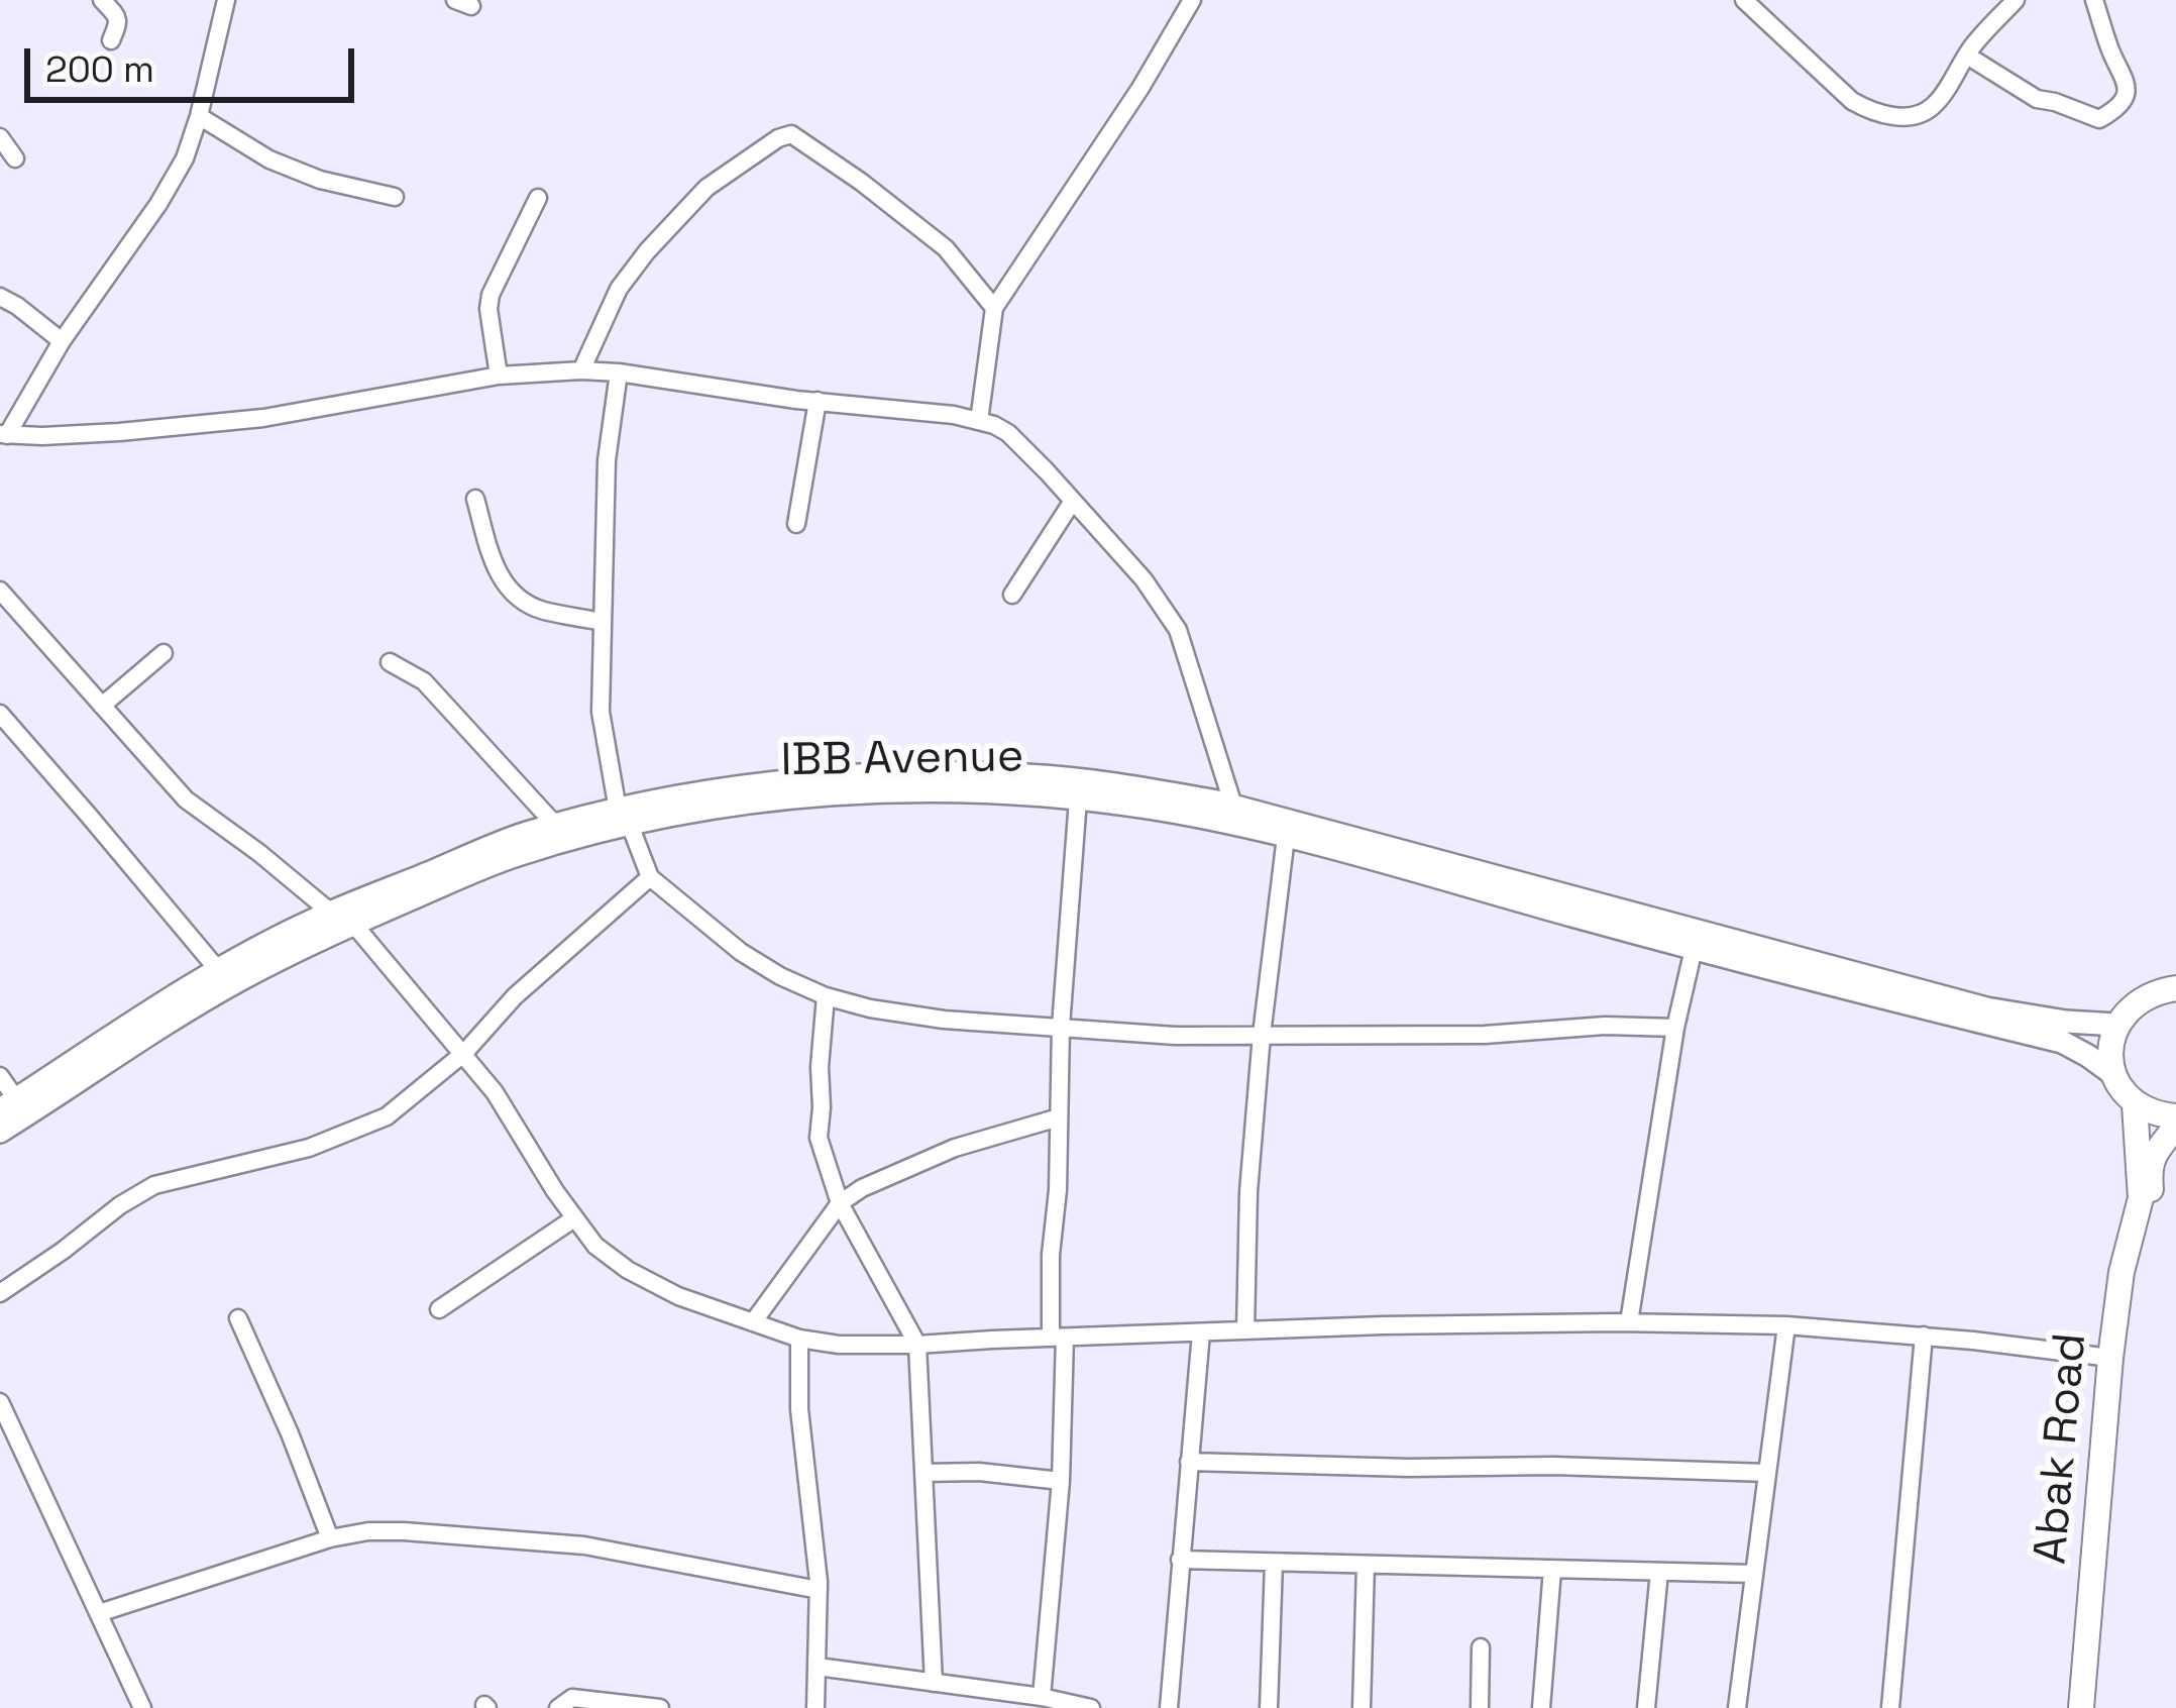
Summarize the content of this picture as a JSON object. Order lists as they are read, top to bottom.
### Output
{
  "streets": {
    "highway": ["Abak Road"],
    "main road": ["IBB Avenue"]
  },
  "scale_bar": "200 m"
}
